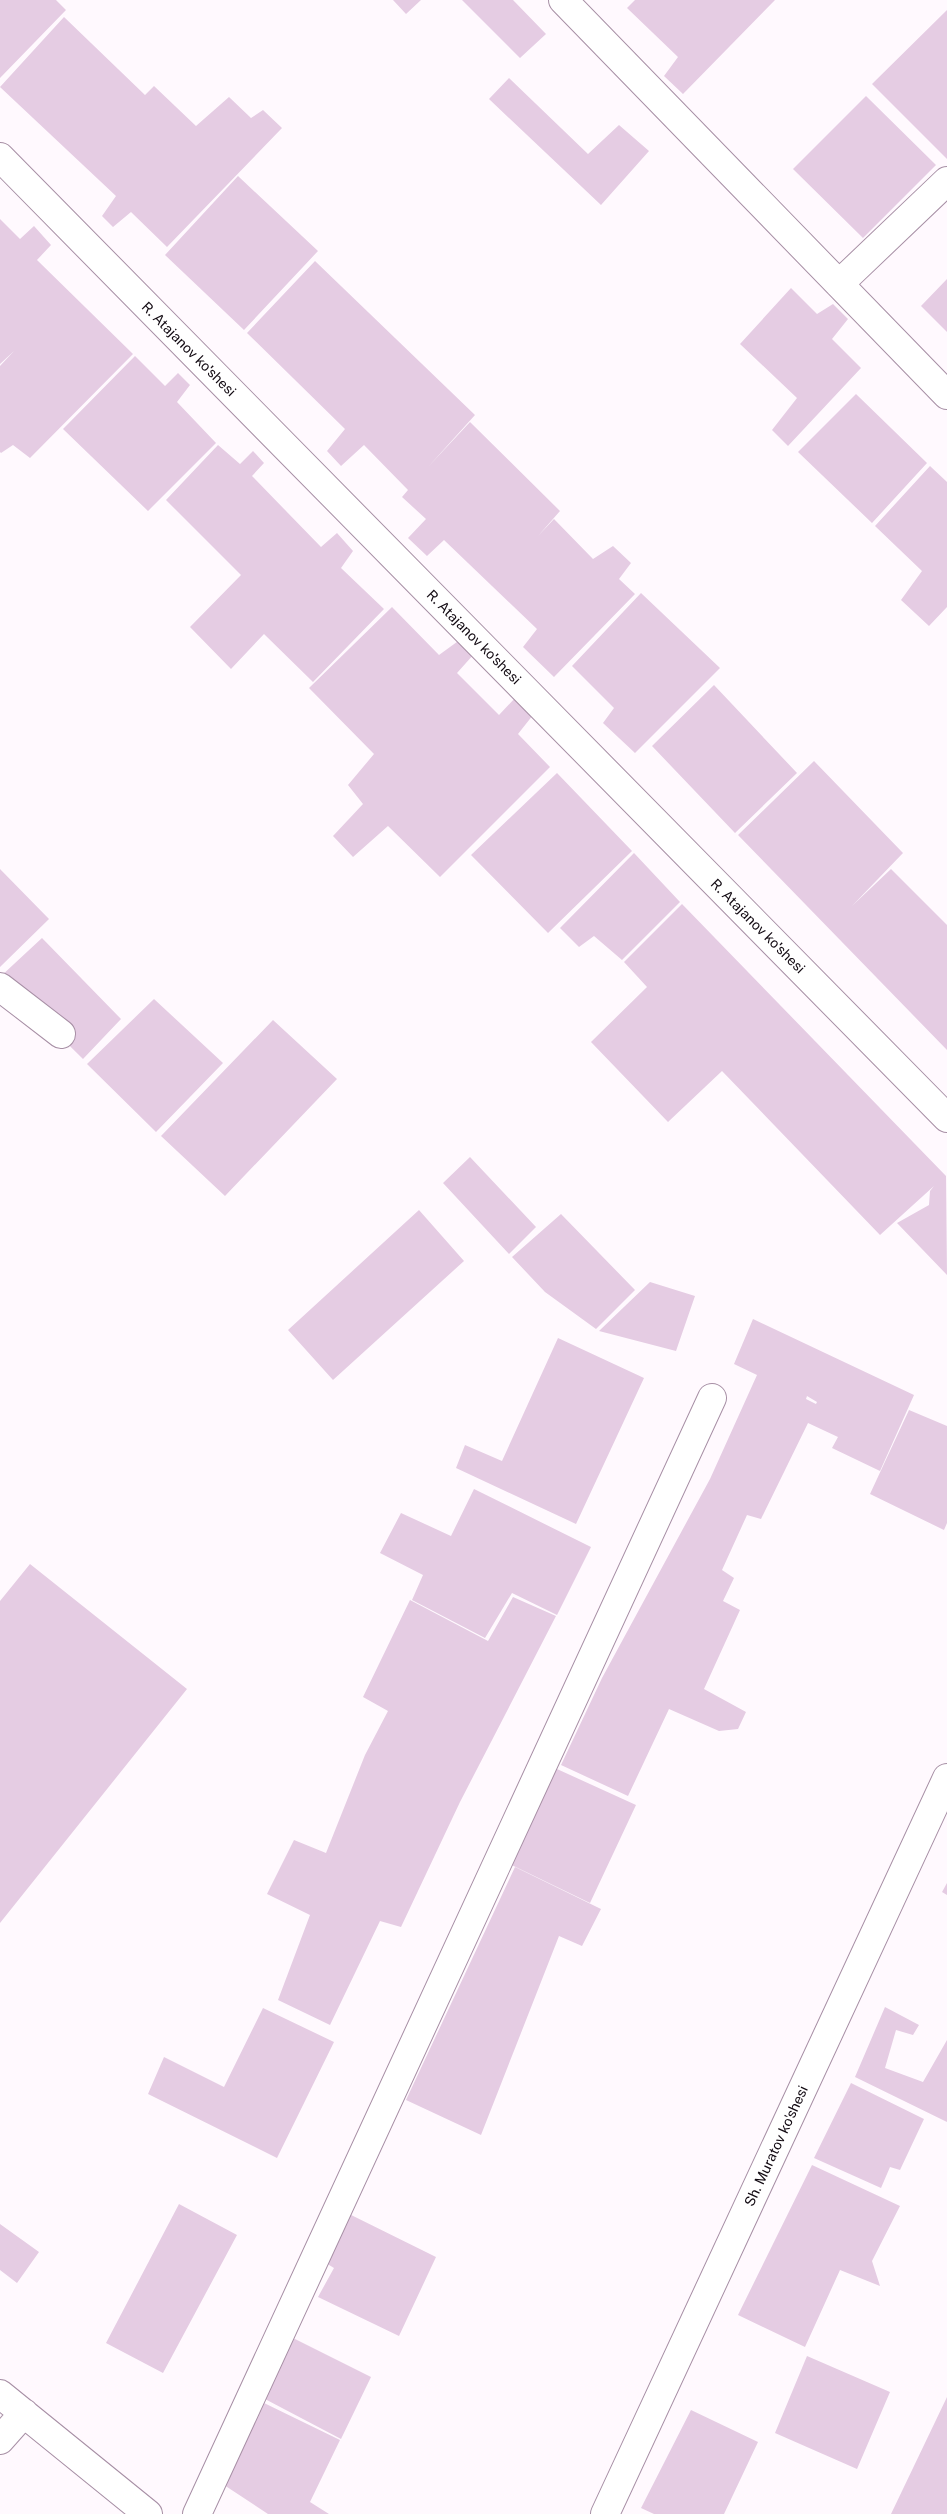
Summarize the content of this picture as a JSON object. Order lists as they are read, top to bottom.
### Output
{
  "streets": {
    "street": ["R. Atajanov ko'shesi", "Sh. Muratov ko'shesi"]
  }
}
